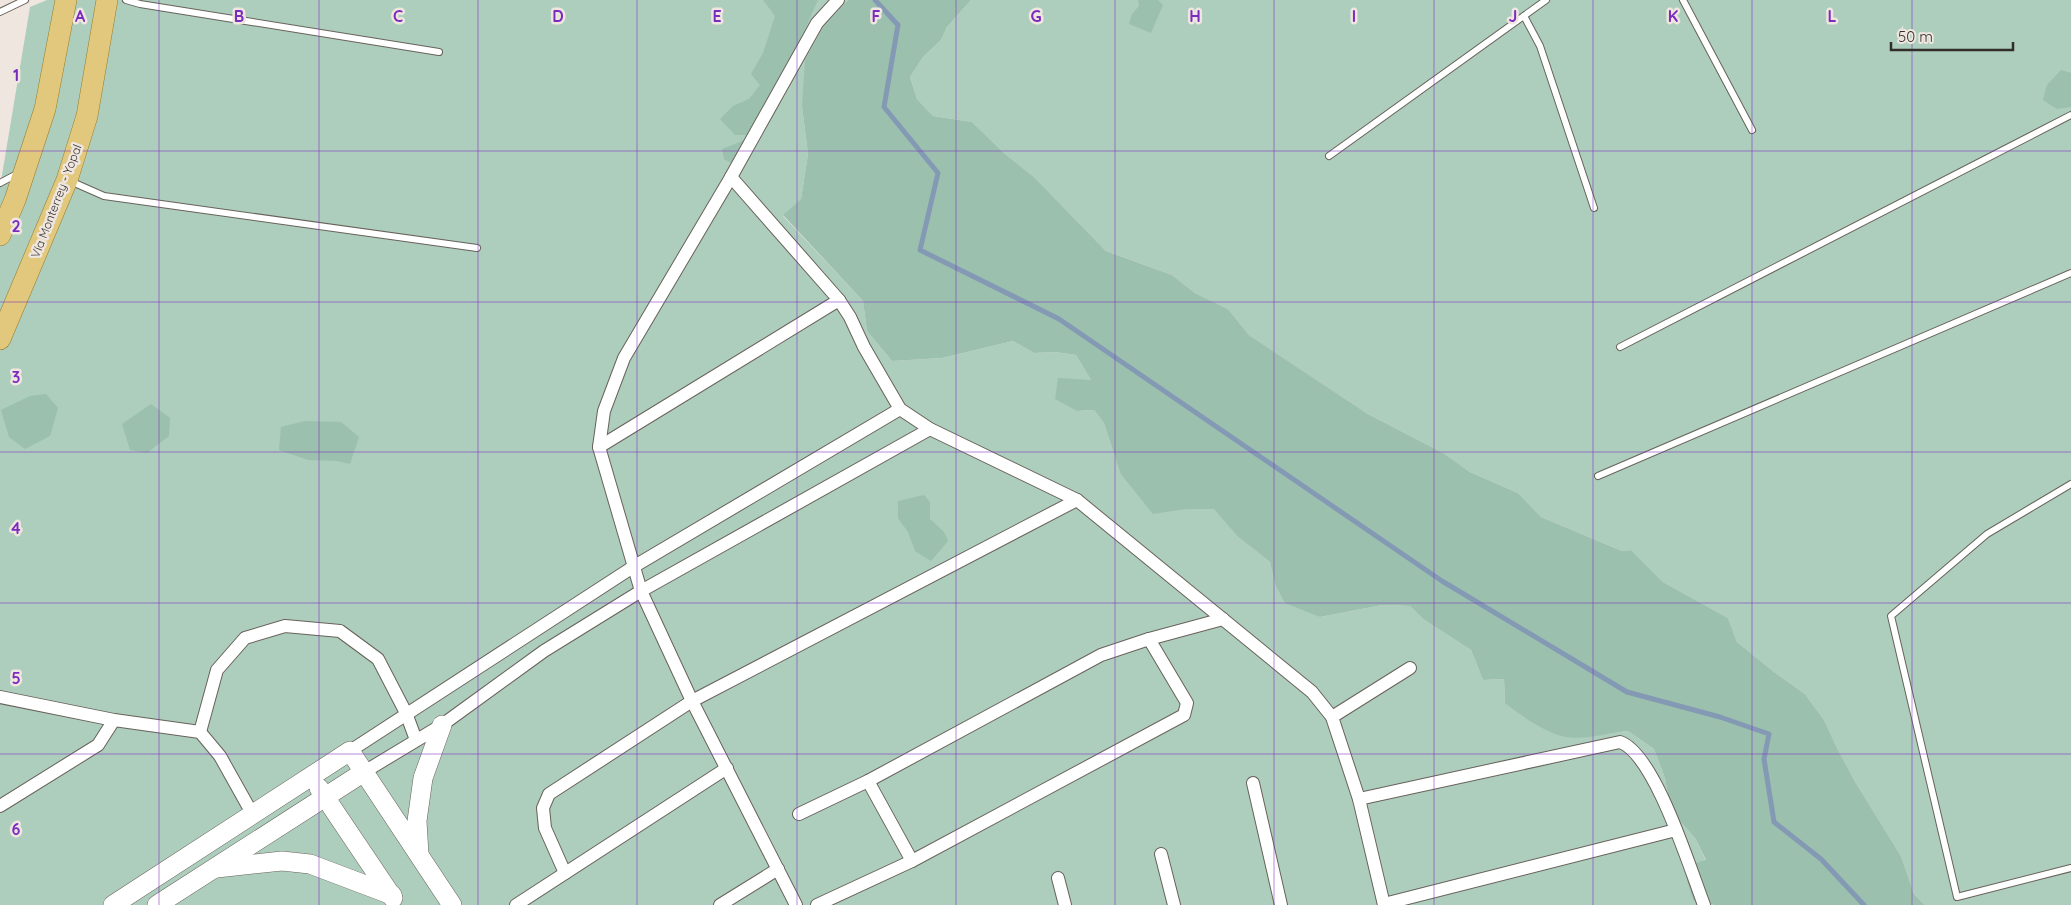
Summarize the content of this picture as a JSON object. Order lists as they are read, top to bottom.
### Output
{
  "streets": {
    "main road": ["Vía Monterrey - Yopal"]
  },
  "scale_bar": "50 m",
  "grid": {
    "columns": [
      "A",
      "B",
      "C",
      "D",
      "E",
      "F",
      "G",
      "H",
      "I",
      "J",
      "K",
      "L"
    ],
    "rows": [
      "1",
      "2",
      "3",
      "4",
      "5",
      "6"
    ]
  }
}
